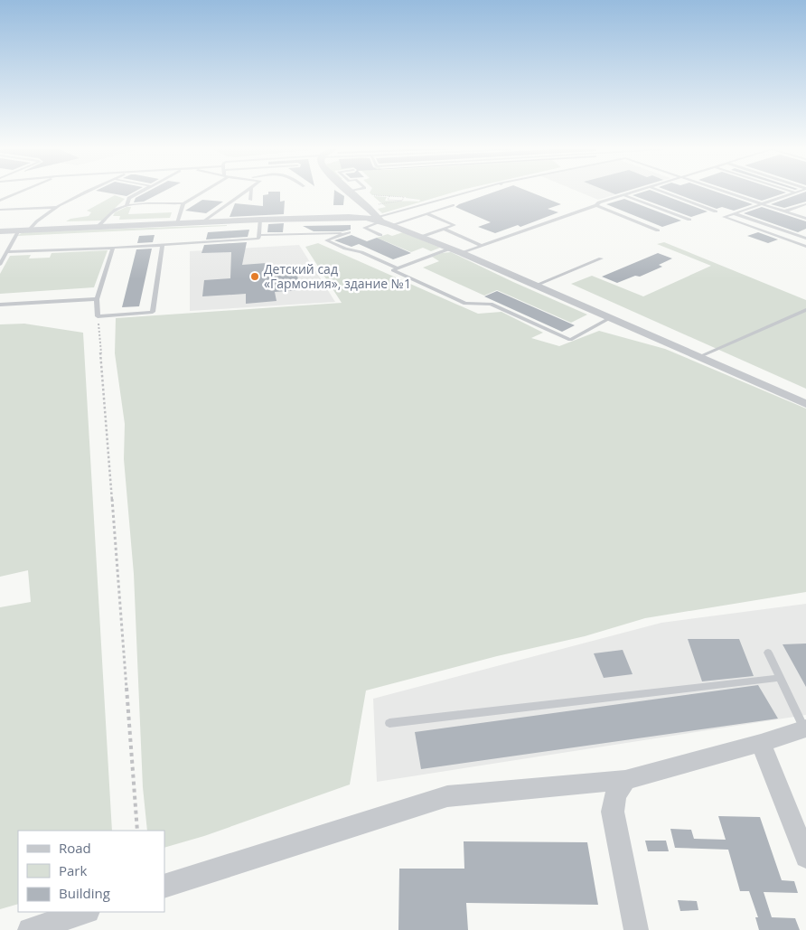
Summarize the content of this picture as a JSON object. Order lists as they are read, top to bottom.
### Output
{
  "places": ["Детский сад «Гармония», здание №1"],
  "legend": ["Road", "Park", "Building"]
}
